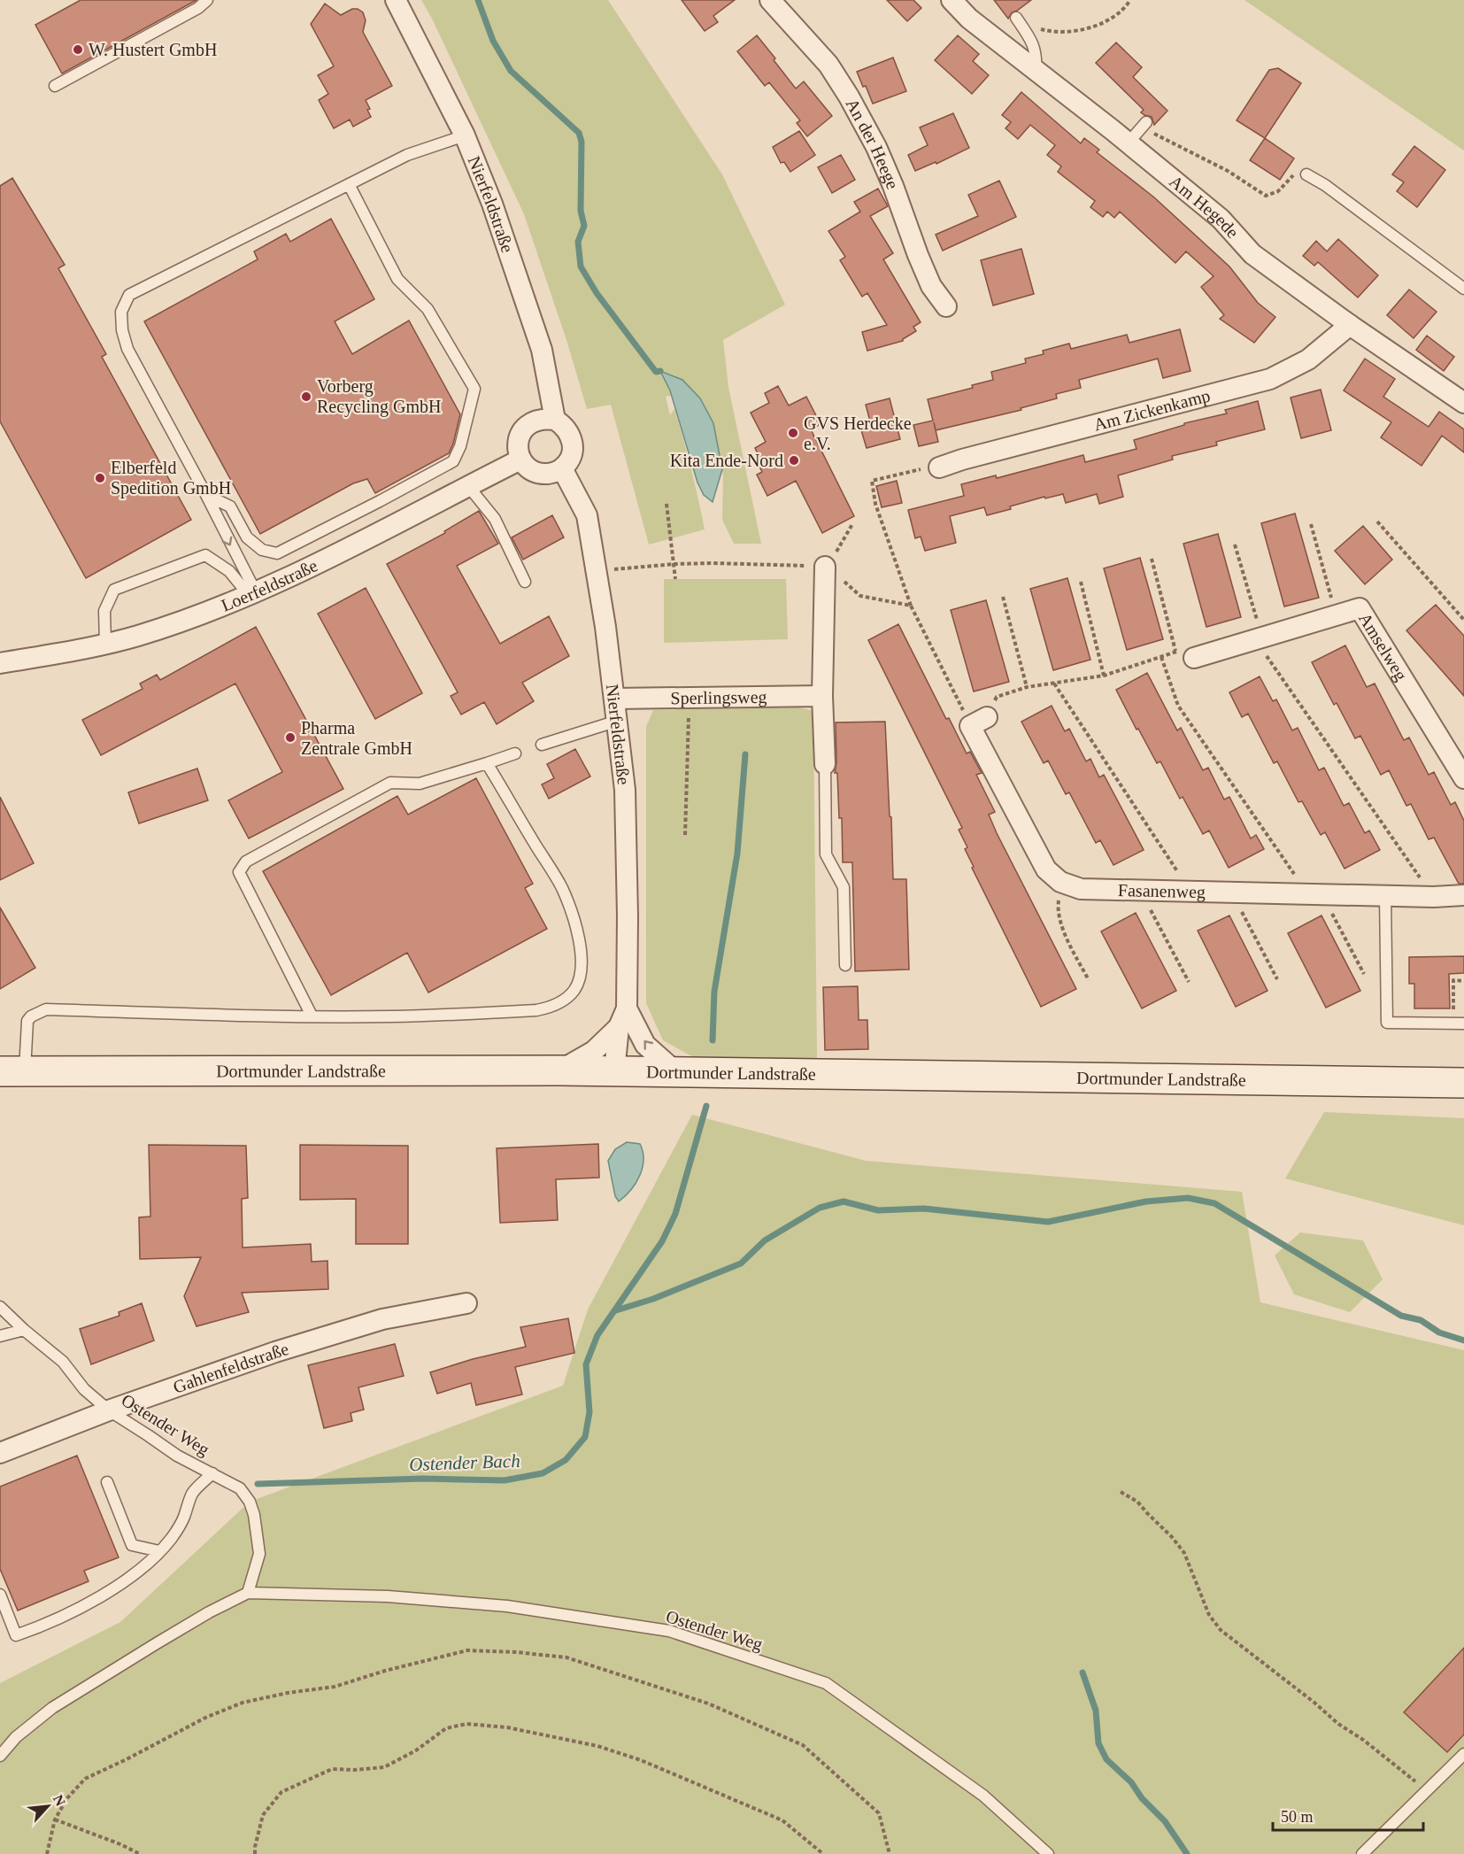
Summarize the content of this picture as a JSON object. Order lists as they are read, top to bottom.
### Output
{
  "streets": {
    "main road": ["Dortmunder Landstraße"],
    "street": [
      "An der Heege",
      "Nierfeldstraße",
      "Am Hegede",
      "Am Zickenkamp",
      "Loerfeldstraße",
      "Amselweg",
      "Sperlingsweg",
      "Fasanenweg",
      "Gahlenfeldstraße"
    ],
    "lane": ["Ostender Weg"]
  },
  "crossings": [
    ["Nierfeldstraße", "Loerfeldstraße"],
    ["Nierfeldstraße", "Sperlingsweg"],
    ["Nierfeldstraße", "Dortmunder Landstraße"],
    ["Am Hegede", "Am Zickenkamp"],
    ["Gahlenfeldstraße", "Ostender Weg"]
  ],
  "water": ["Ostender Bach"],
  "places": [
    "W. Hustert GmbH",
    "Vorberg Recycling GmbH",
    "GVS Herdecke e.V.",
    "Kita Ende-Nord",
    "Elberfeld Spedition GmbH",
    "Pharma Zentrale GmbH"
  ],
  "scale_bar": "50 m",
  "north": "top right"
}
